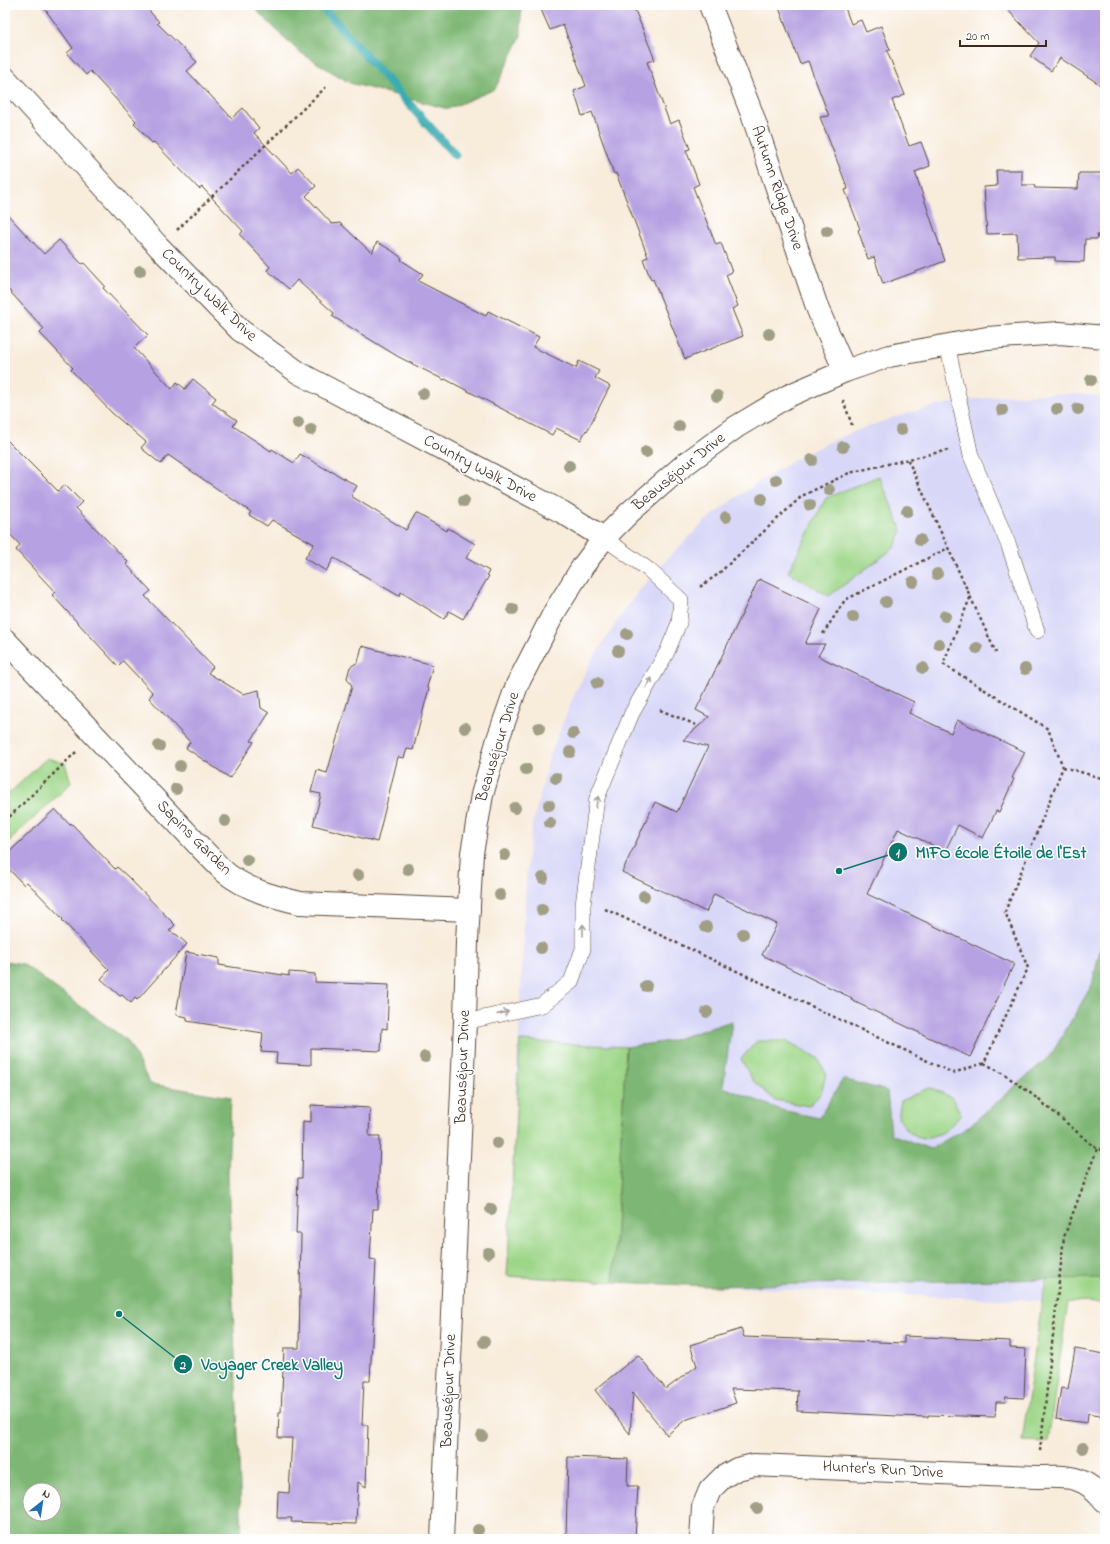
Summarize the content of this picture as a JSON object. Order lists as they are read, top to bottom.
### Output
{
  "streets": {
    "street": [
      "Autumn Ridge Drive",
      "Country Walk Drive",
      "Beauséjour Drive",
      "Sapins Garden",
      "Hunter's Run Drive"
    ]
  },
  "crossings": [
    ["Autumn Ridge Drive", "Beauséjour Drive"],
    ["Country Walk Drive", "Beauséjour Drive"],
    ["Beauséjour Drive", "Sapins Garden"]
  ],
  "places": ["MIFO école Étoile de l'Est", "Voyager Creek Valley"],
  "scale_bar": "20 m",
  "north": "top right"
}
